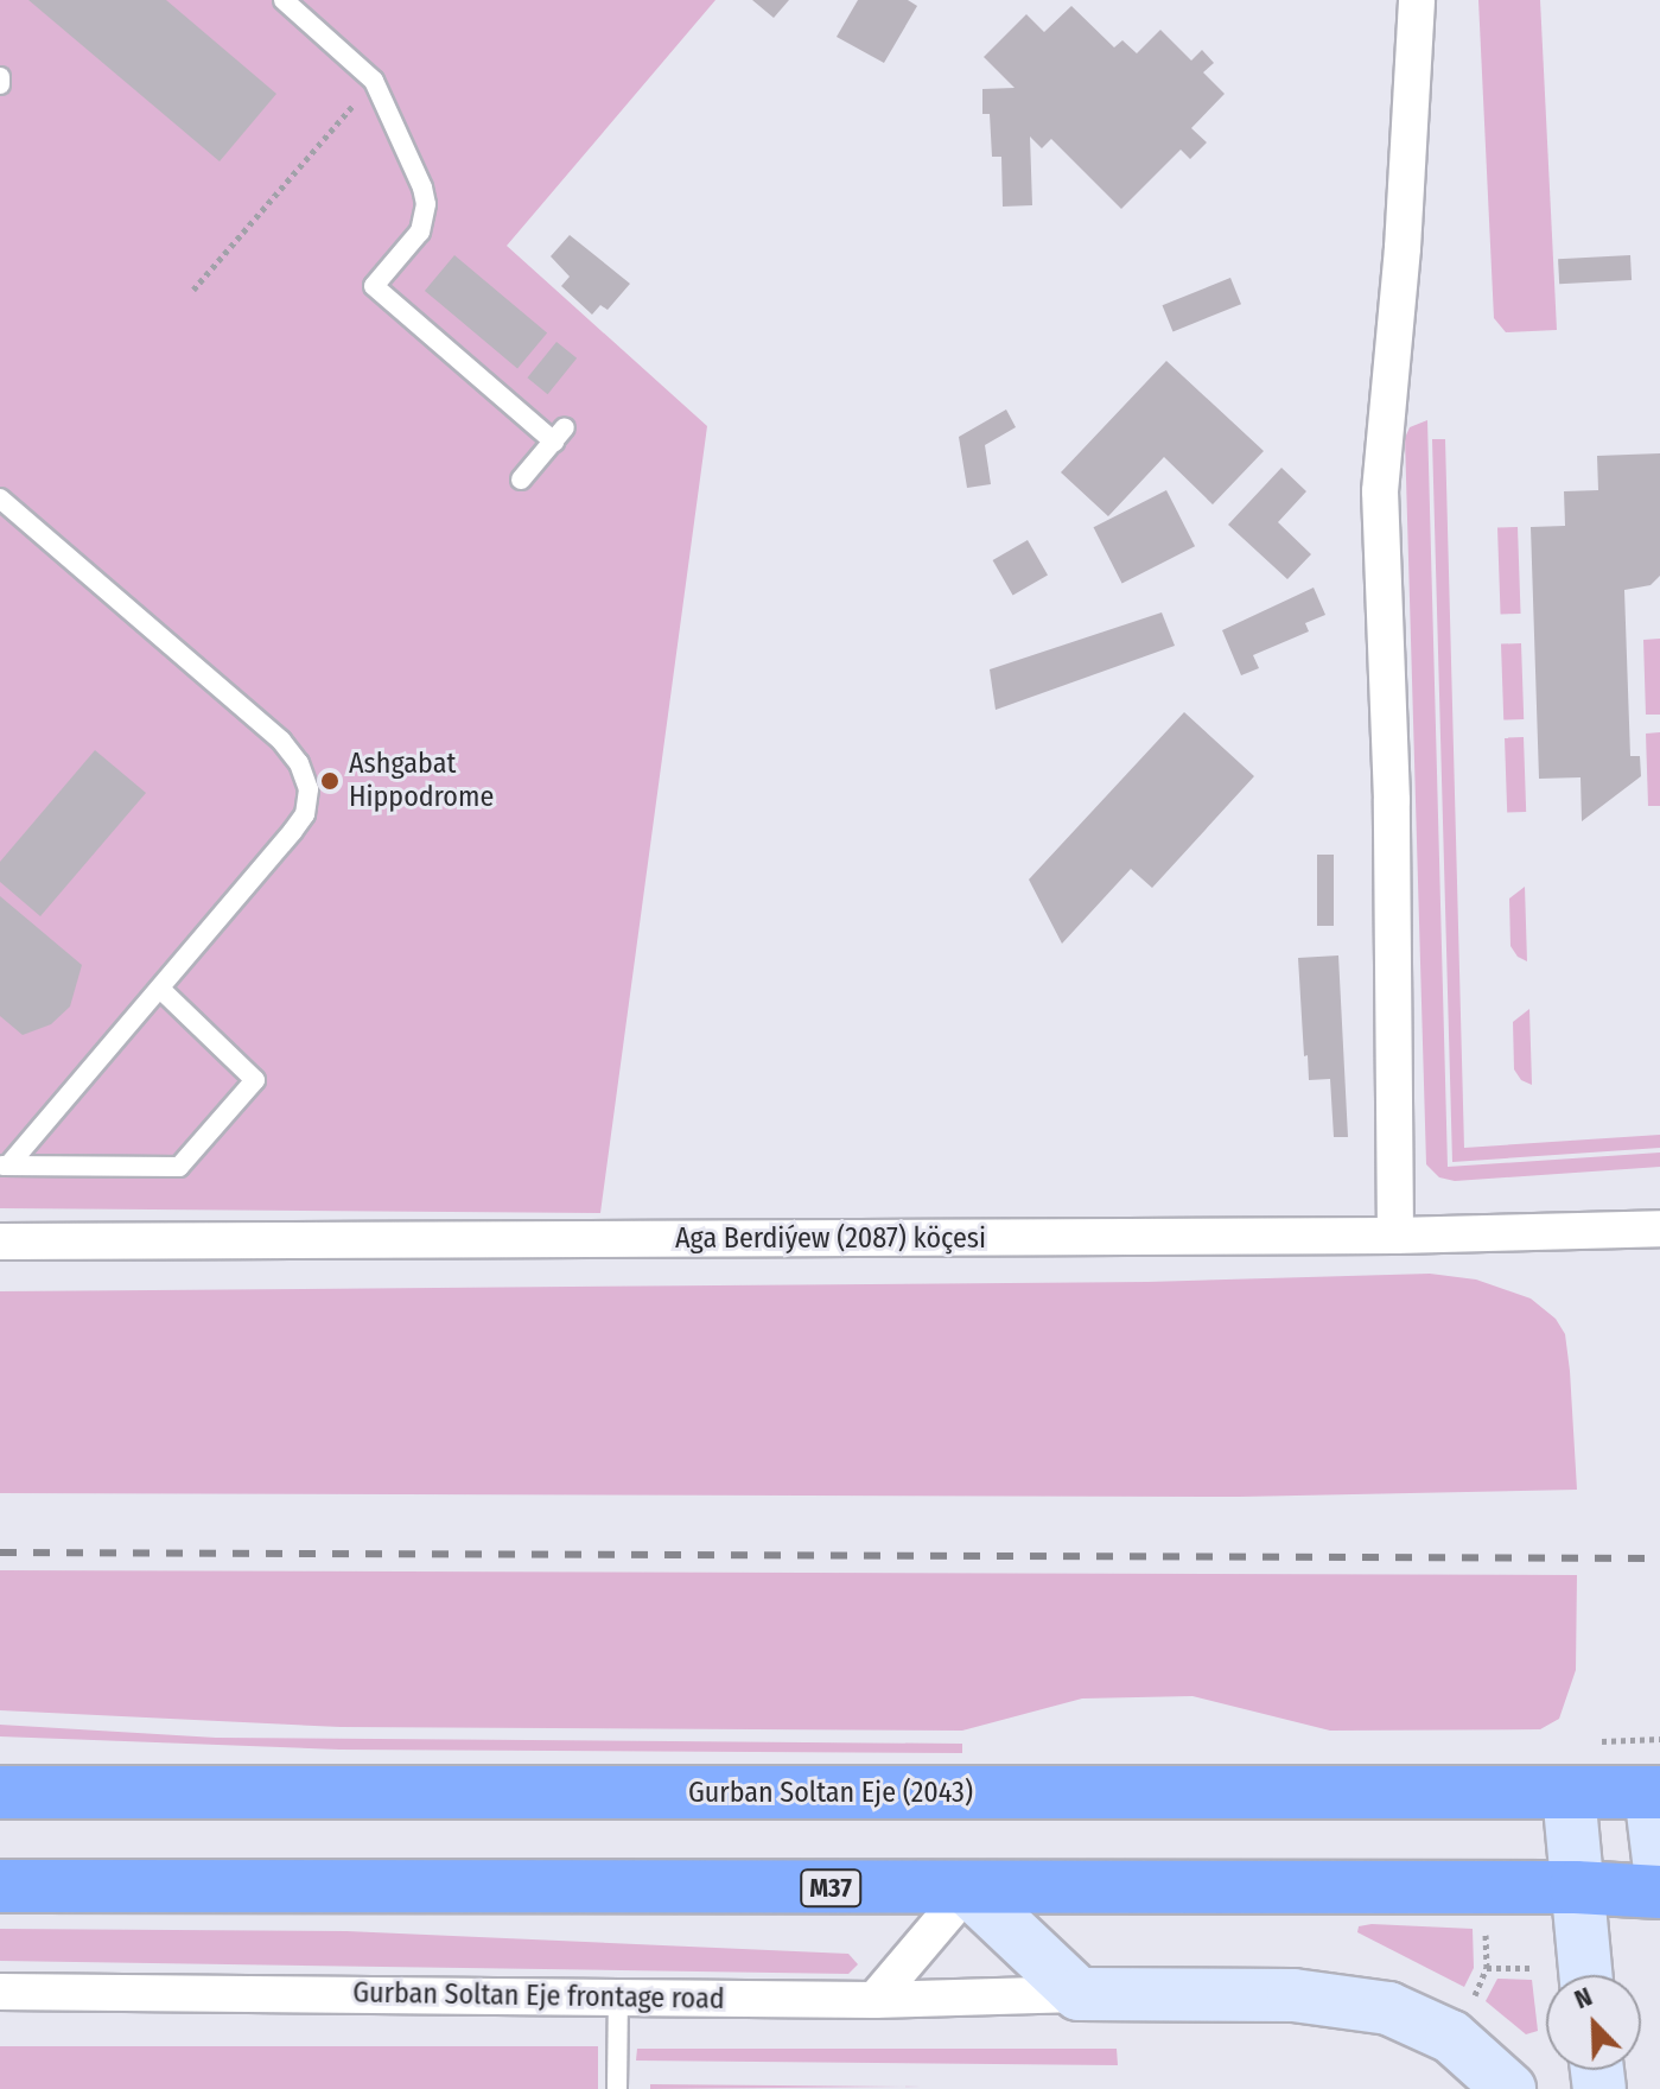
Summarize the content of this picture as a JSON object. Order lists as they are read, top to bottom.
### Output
{
  "streets": {
    "highway": ["Gurban Soltan Eje (2043)", "M37"],
    "street": ["Aga Berdiýew (2087) köçesi", "Gurban Soltan Eje frontage road"]
  },
  "places": ["Ashgabat Hippodrome"],
  "north": "top left"
}
